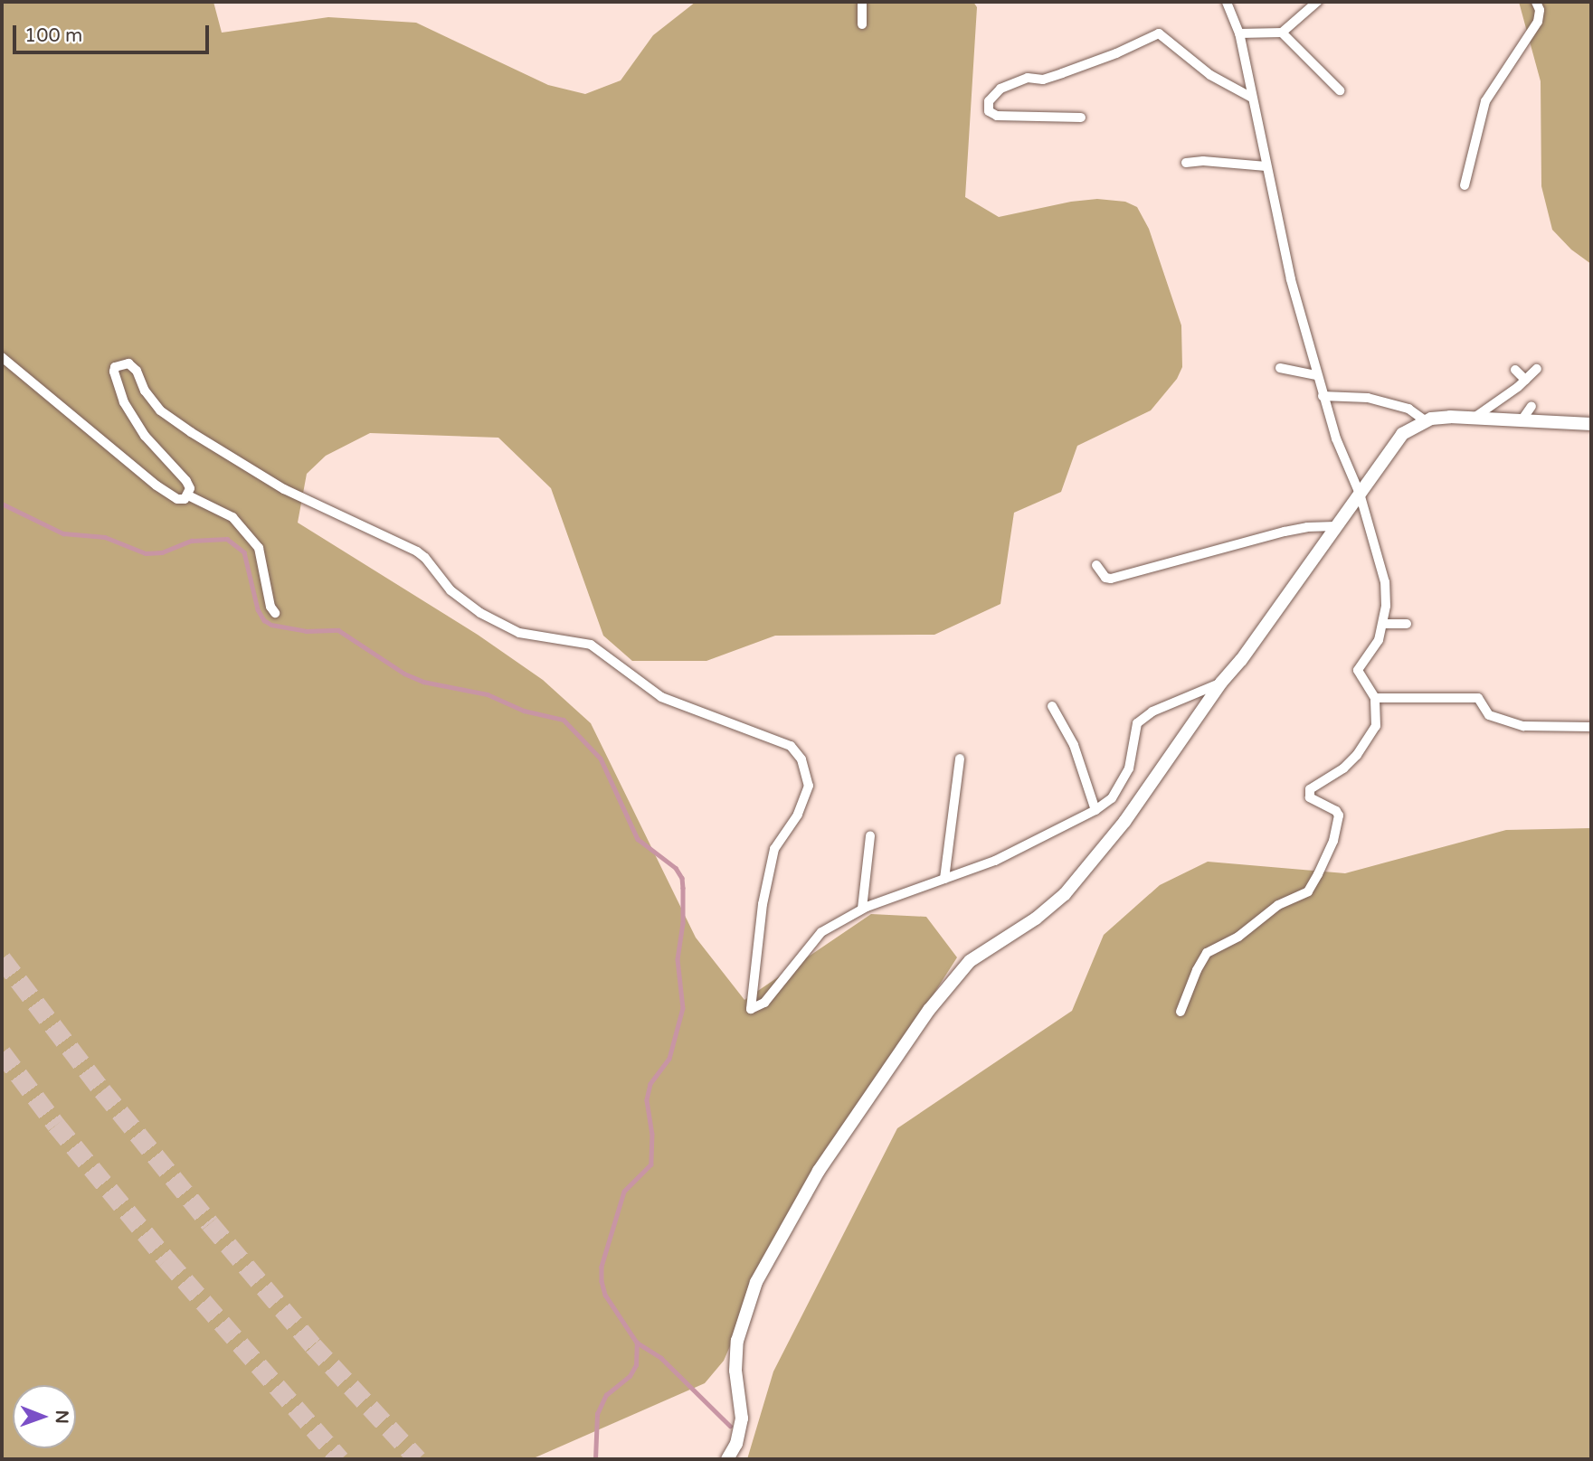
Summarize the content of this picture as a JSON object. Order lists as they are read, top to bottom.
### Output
{
  "scale_bar": "100 m",
  "north": "right"
}
